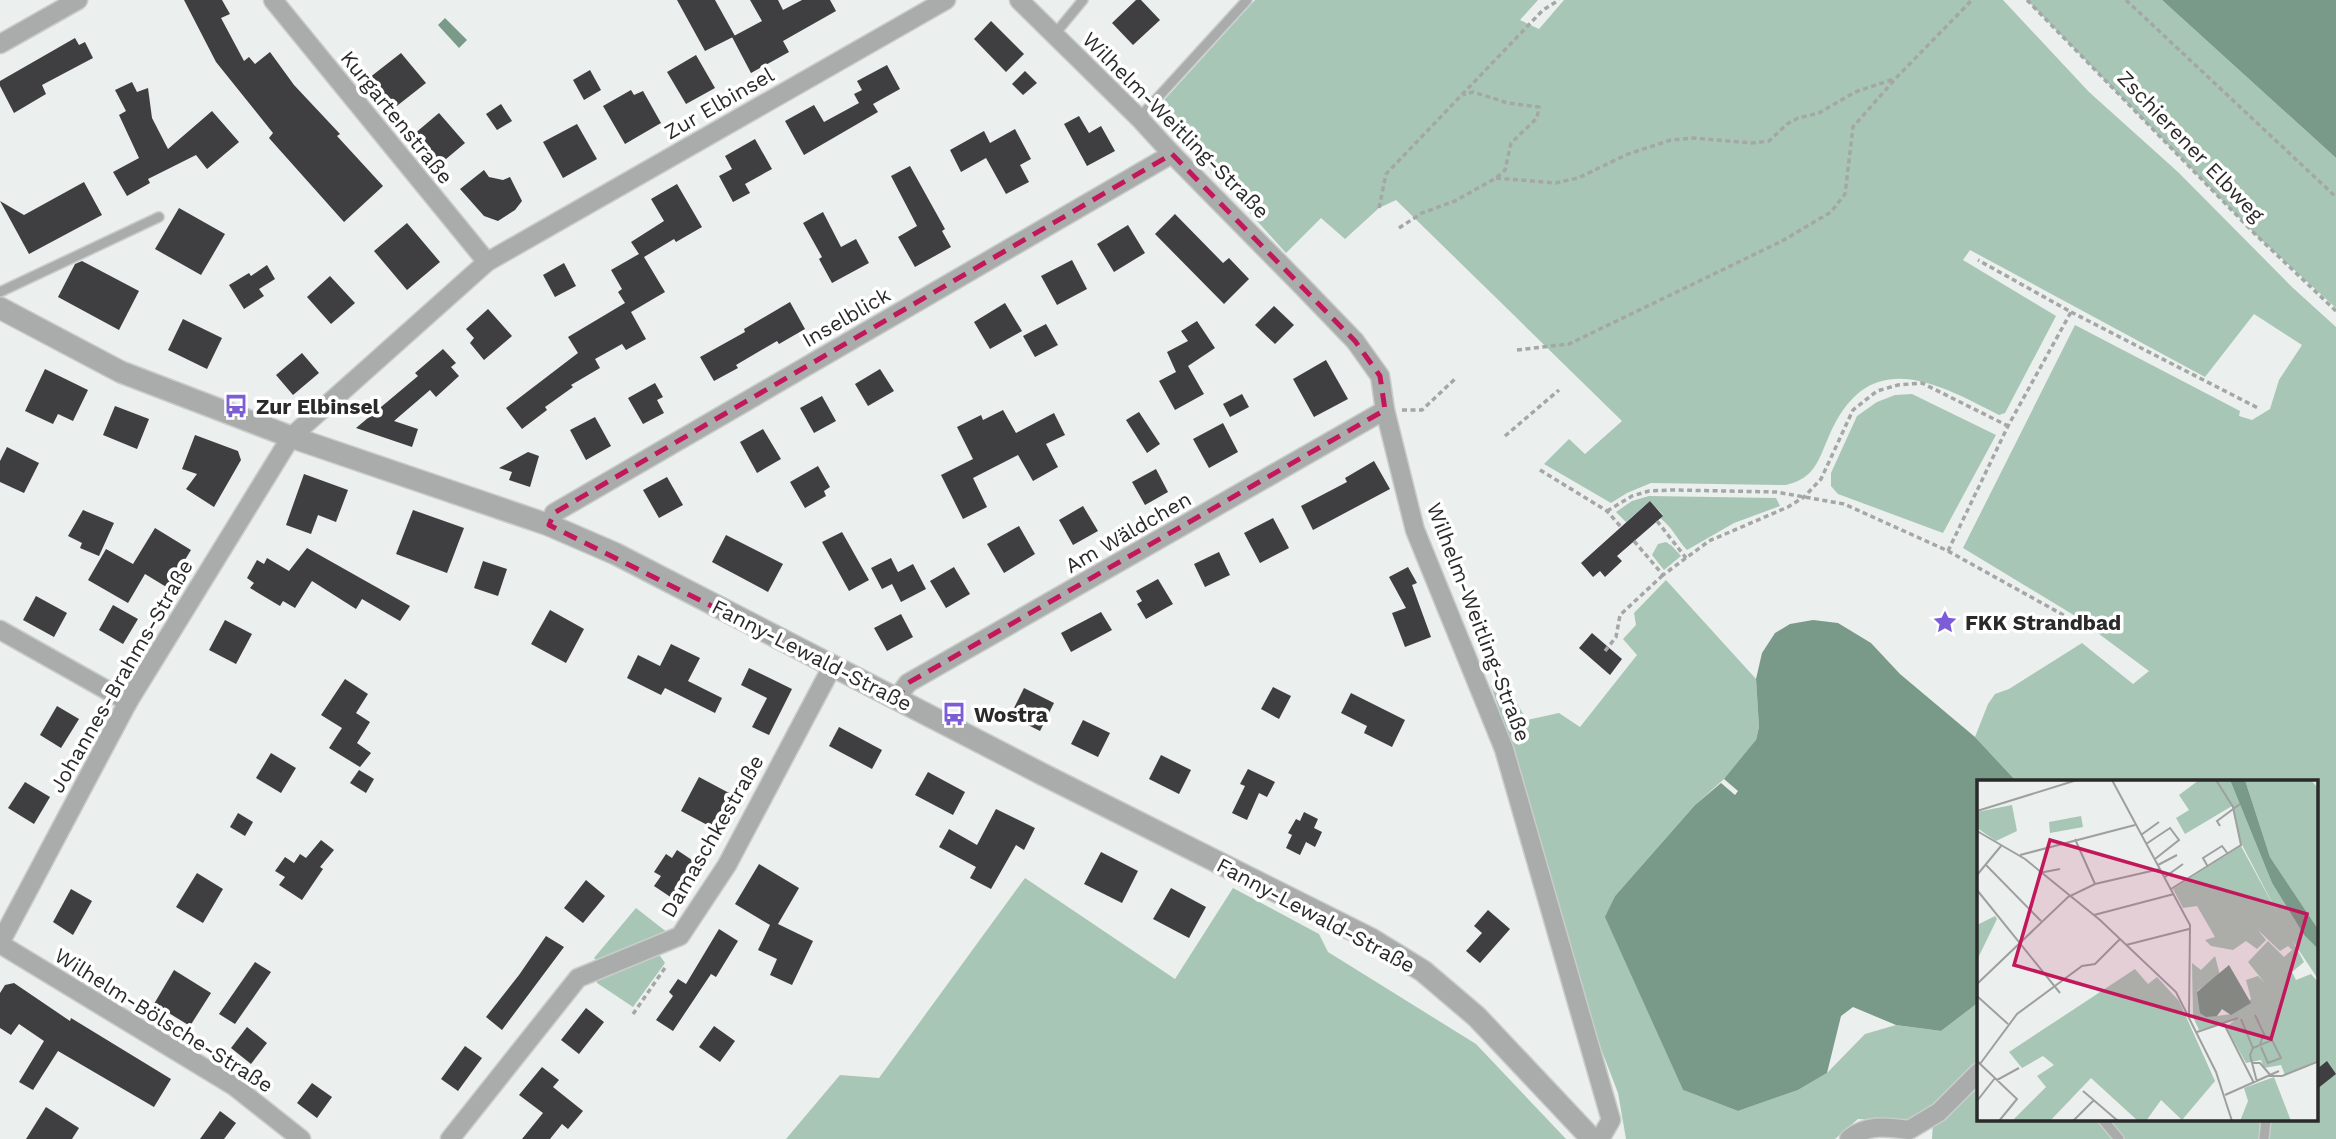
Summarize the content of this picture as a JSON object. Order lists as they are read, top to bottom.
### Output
{
  "streets": {
    "street": [
      "Zur Elbinsel",
      "Kurgartenstraße",
      "Wilhelm-Weitling-Straße",
      "Inselblick",
      "Am Wäldchen",
      "Fanny-Lewald-Straße",
      "Johannes-Brahms-Straße",
      "Damaschkestraße",
      "Wilhelm-Bölsche-Straße"
    ],
    "path": ["Zschierener Elbweg"]
  },
  "crossings": [
    ["Zur Elbinsel", "Kurgartenstraße"],
    ["Zur Elbinsel", "Fanny-Lewald-Straße"],
    ["Zur Elbinsel", "Johannes-Brahms-Straße"],
    ["Wilhelm-Weitling-Straße", "Inselblick"],
    ["Wilhelm-Weitling-Straße", "Am Wäldchen"],
    ["Inselblick", "Fanny-Lewald-Straße"],
    ["Am Wäldchen", "Fanny-Lewald-Straße"],
    ["Fanny-Lewald-Straße", "Johannes-Brahms-Straße"],
    ["Fanny-Lewald-Straße", "Damaschkestraße"],
    ["Johannes-Brahms-Straße", "Wilhelm-Bölsche-Straße"]
  ],
  "places": {
    "bus stop": ["Zur Elbinsel", "Wostra"],
    "place": ["FKK Strandbad"]
  }
}
